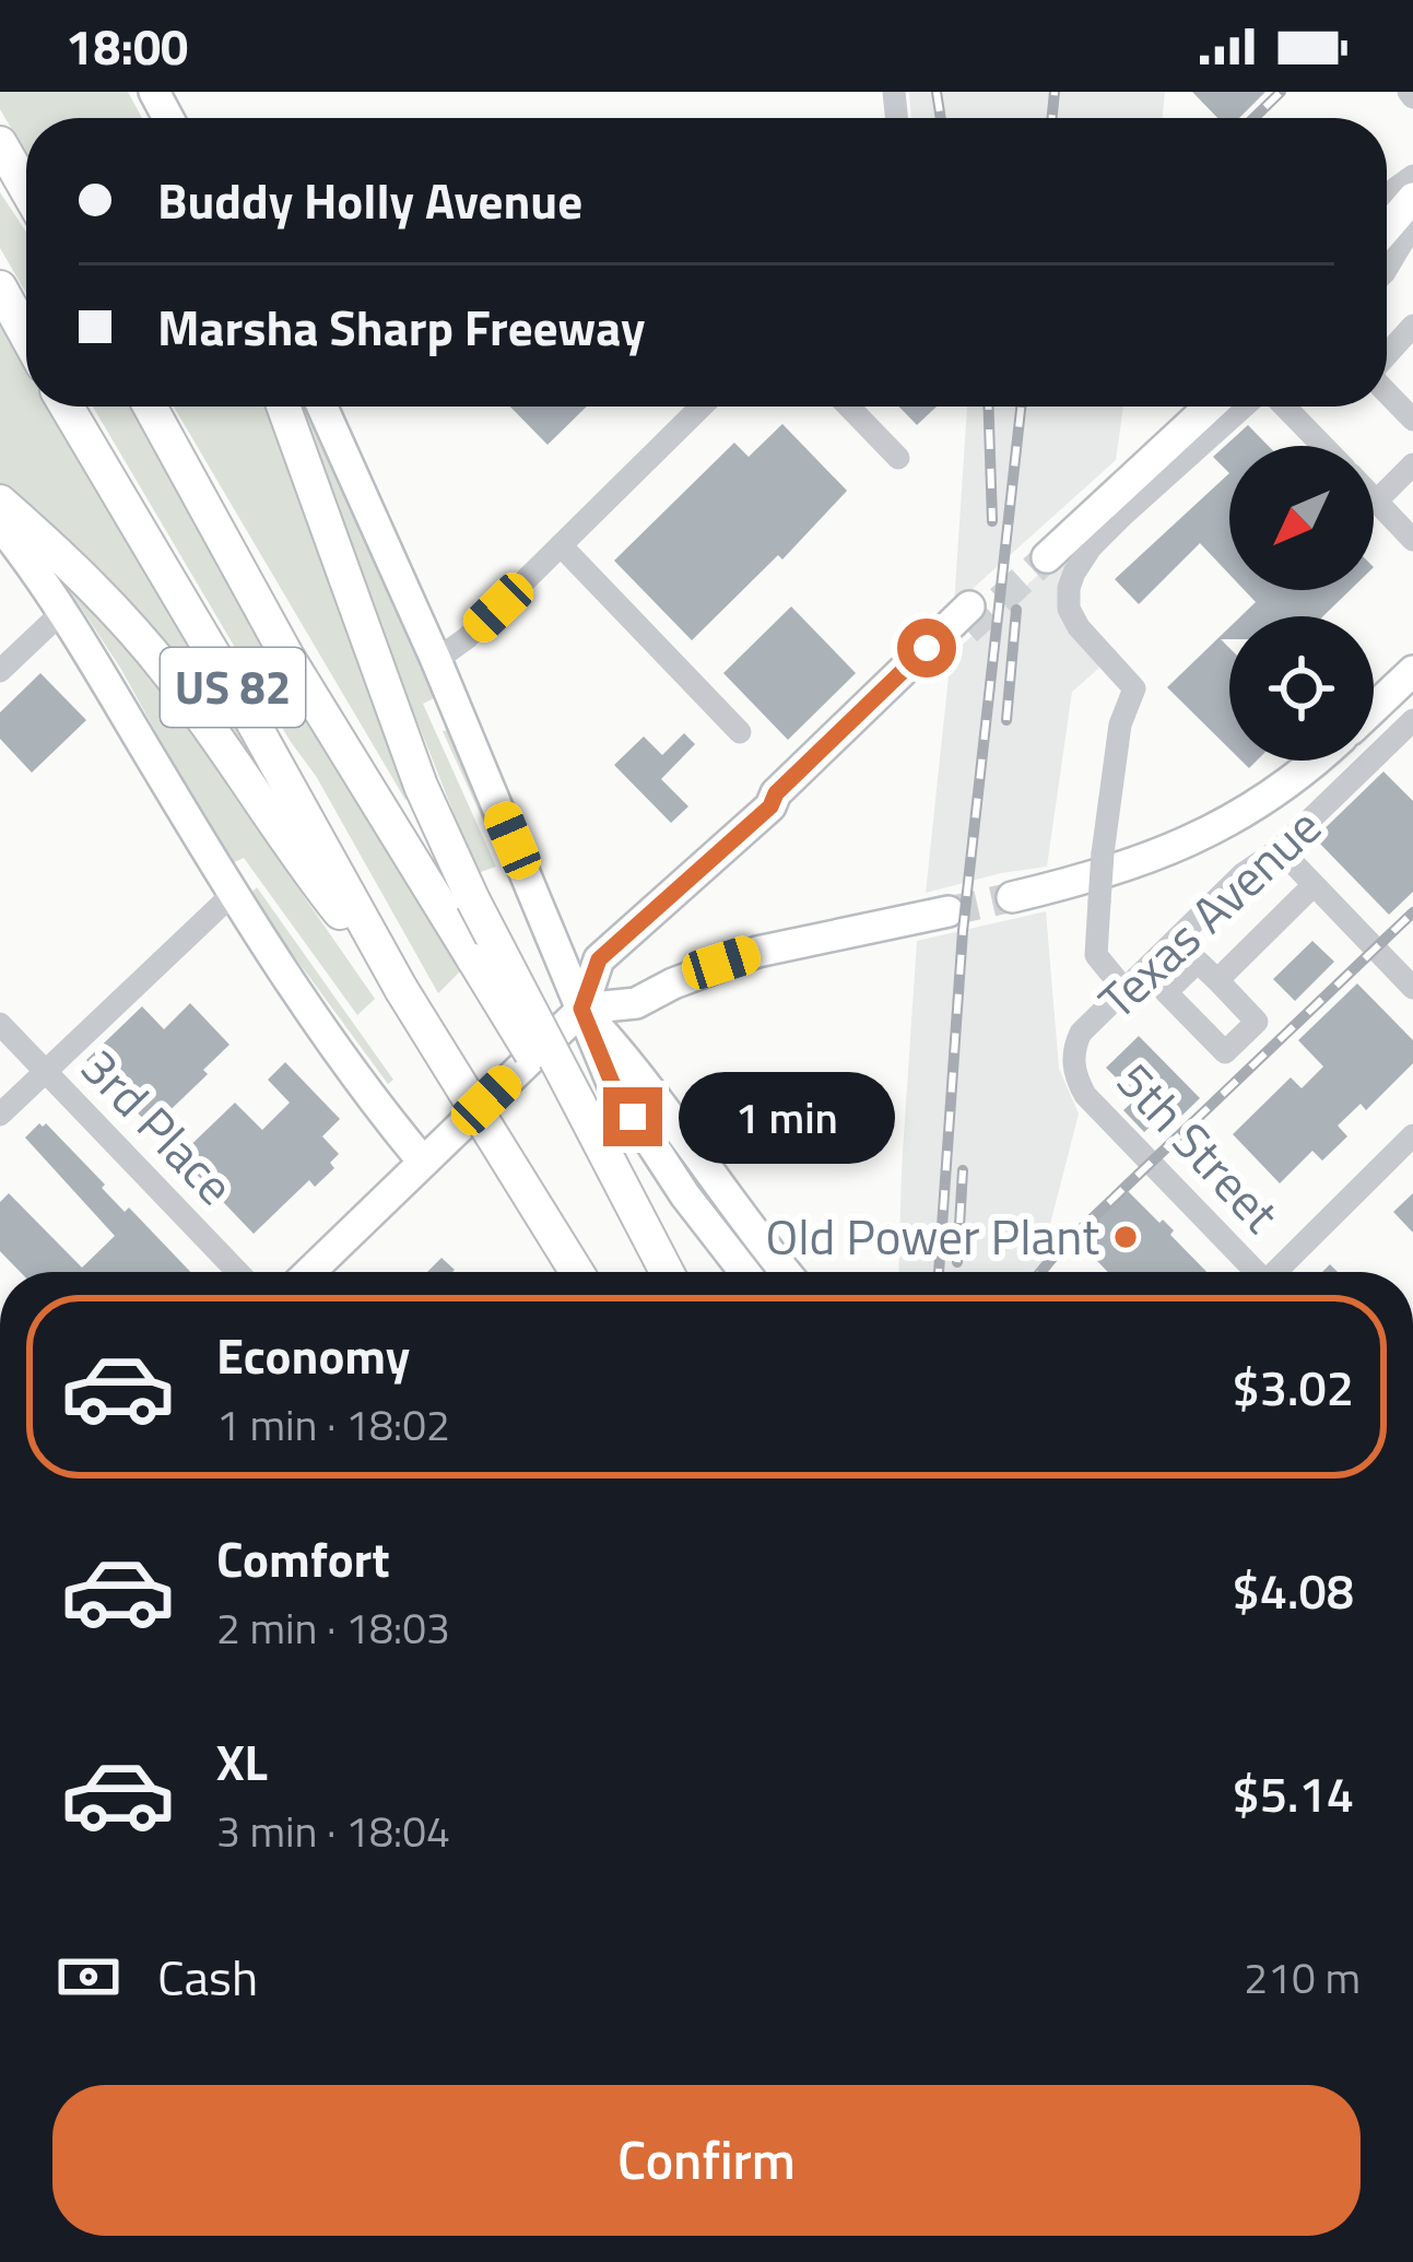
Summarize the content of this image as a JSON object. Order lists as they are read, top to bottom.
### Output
{
  "streets": {
    "highway": ["US 82"],
    "main road": ["Texas Avenue"],
    "street": ["3rd Place", "5th Street"]
  },
  "crossings": [
    ["Texas Avenue", "5th Street"]
  ],
  "places": ["Old Power Plant"],
  "north": "bottom left",
  "page": {
    "status": "18:00",
    "banner": ["Buddy Holly Avenue", "Marsha Sharp Freeway"],
    "bubble": "1 min",
    "list": [
      {
        "name": "Economy",
        "note": "1 min · 18:02",
        "value": "$3.02"
      },
      {
        "name": "Comfort",
        "note": "2 min · 18:03",
        "value": "$4.08"
      },
      {
        "name": "XL",
        "note": "3 min · 18:04",
        "value": "$5.14"
      }
    ],
    "pay": ["Cash", "210 m"],
    "buttons": "Confirm"
  }
}
